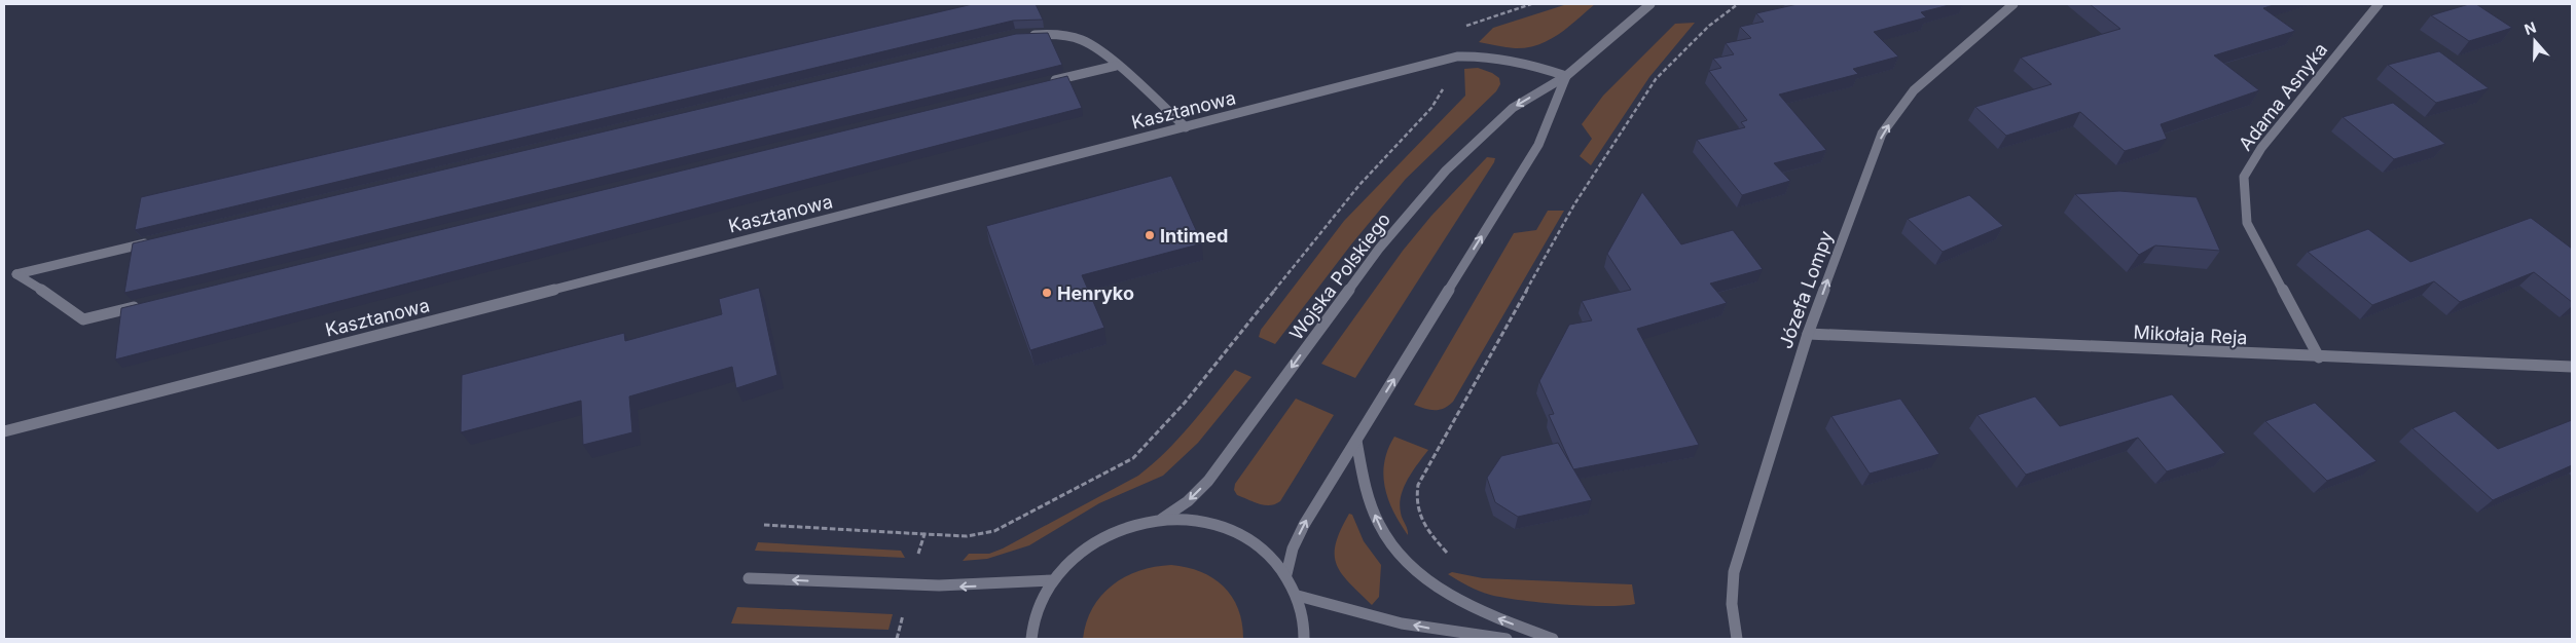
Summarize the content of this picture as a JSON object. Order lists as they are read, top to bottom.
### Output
{
  "streets": {
    "street": [
      "Adama Asnyka",
      "Kasztanowa",
      "Wojska Polskiego",
      "Józefa Lompy",
      "Mikołaja Reja"
    ]
  },
  "crossings": [
    ["Adama Asnyka", "Mikołaja Reja"],
    ["Kasztanowa", "Wojska Polskiego"],
    ["Józefa Lompy", "Mikołaja Reja"]
  ],
  "one_way": ["Józefa Lompy"],
  "places": ["Intimed", "Henryko"],
  "north": "top"
}
